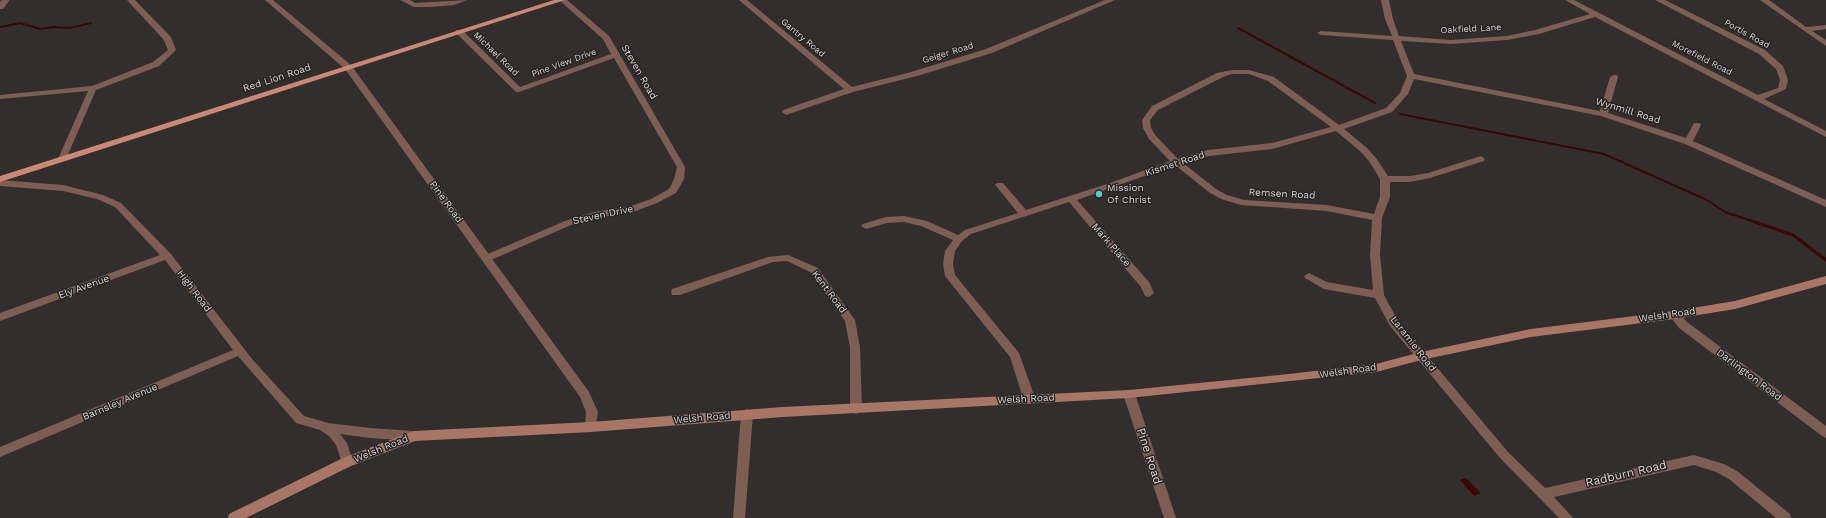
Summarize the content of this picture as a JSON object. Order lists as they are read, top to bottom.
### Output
{
  "streets": {
    "main road": ["Red Lion Road", "Welsh Road"],
    "street": [
      "Oakfield Lane",
      "Portis Road",
      "Gantry Road",
      "Geiger Road",
      "Michael Road",
      "Morefield Road",
      "Pine View Drive",
      "Steven Road",
      "Wynmill Road",
      "Kismet Road",
      "Remsen Road",
      "Pine Road",
      "Steven Drive",
      "Mark Place",
      "Ely Avenue",
      "High Road",
      "Kent Road",
      "Laramie Road",
      "Darlington Road",
      "Barnsley Avenue",
      "Radburn Road"
    ]
  },
  "crossings": [
    ["Oakfield Lane", "Morefield Road"],
    ["Portis Road", "Morefield Road"],
    ["Gantry Road", "Geiger Road"],
    ["Michael Road", "Pine View Drive"],
    ["Michael Road", "Red Lion Road"],
    ["Pine View Drive", "Steven Road"],
    ["Steven Road", "Red Lion Road"],
    ["Steven Road", "Steven Drive"],
    ["Red Lion Road", "Pine Road"],
    ["Wynmill Road", "Kismet Road"],
    ["Kismet Road", "Remsen Road"],
    ["Kismet Road", "Mark Place"],
    ["Remsen Road", "Laramie Road"],
    ["Pine Road", "Steven Drive"],
    ["Pine Road", "Welsh Road"],
    ["Ely Avenue", "High Road"],
    ["High Road", "Welsh Road"],
    ["High Road", "Barnsley Avenue"],
    ["Kent Road", "Welsh Road"],
    ["Welsh Road", "Laramie Road"],
    ["Welsh Road", "Darlington Road"],
    ["Laramie Road", "Radburn Road"]
  ],
  "places": ["Mission Of Christ"]
}
